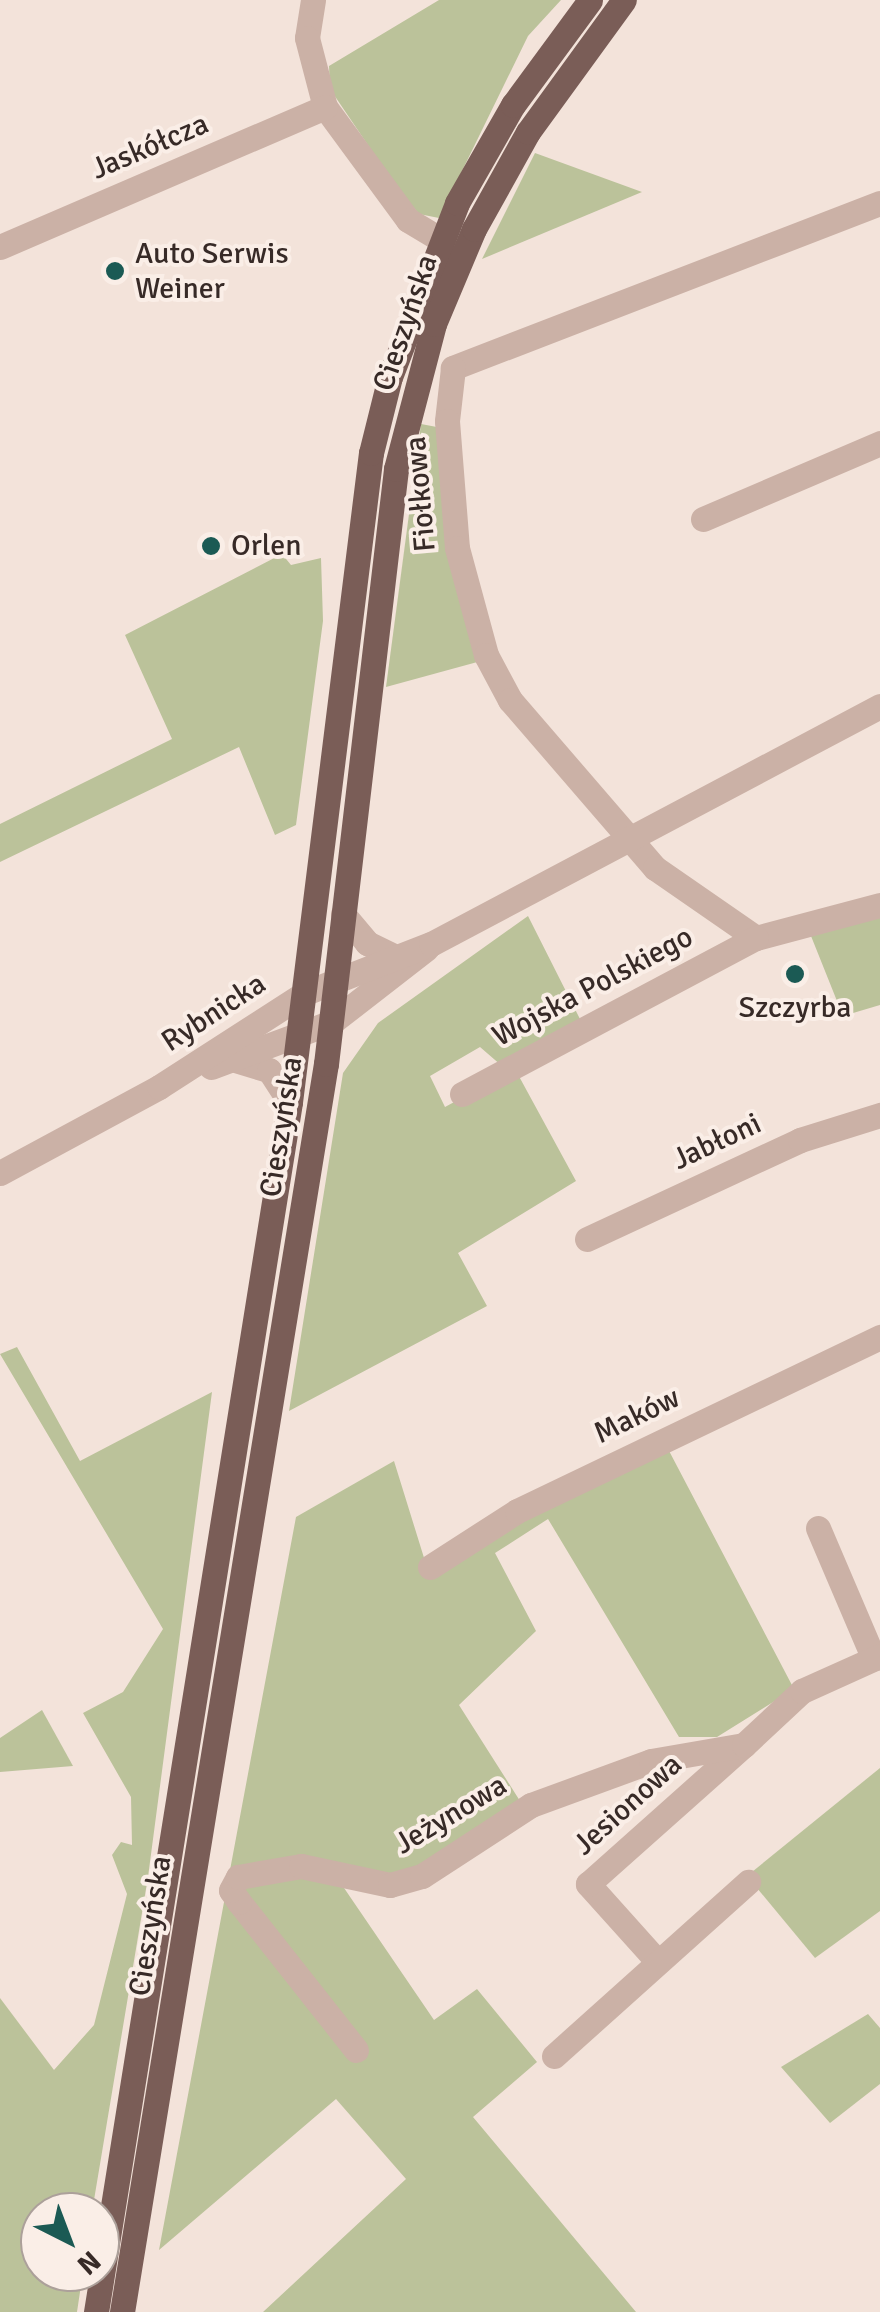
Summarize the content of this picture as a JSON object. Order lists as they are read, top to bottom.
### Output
{
  "streets": {
    "main road": ["Cieszyńska"],
    "street": [
      "Jaskółcza",
      "Fiołkowa",
      "Wojska Polskiego",
      "Rybnicka",
      "Jabłoni",
      "Maków",
      "Jesionowa",
      "Jeżynowa"
    ]
  },
  "crossings": [
    ["Cieszyńska", "Rybnicka"],
    ["Fiołkowa", "Wojska Polskiego"],
    ["Jesionowa", "Jeżynowa"]
  ],
  "places": ["Auto Serwis Weiner", "Orlen", "Szczyrba"],
  "north": "bottom right"
}
